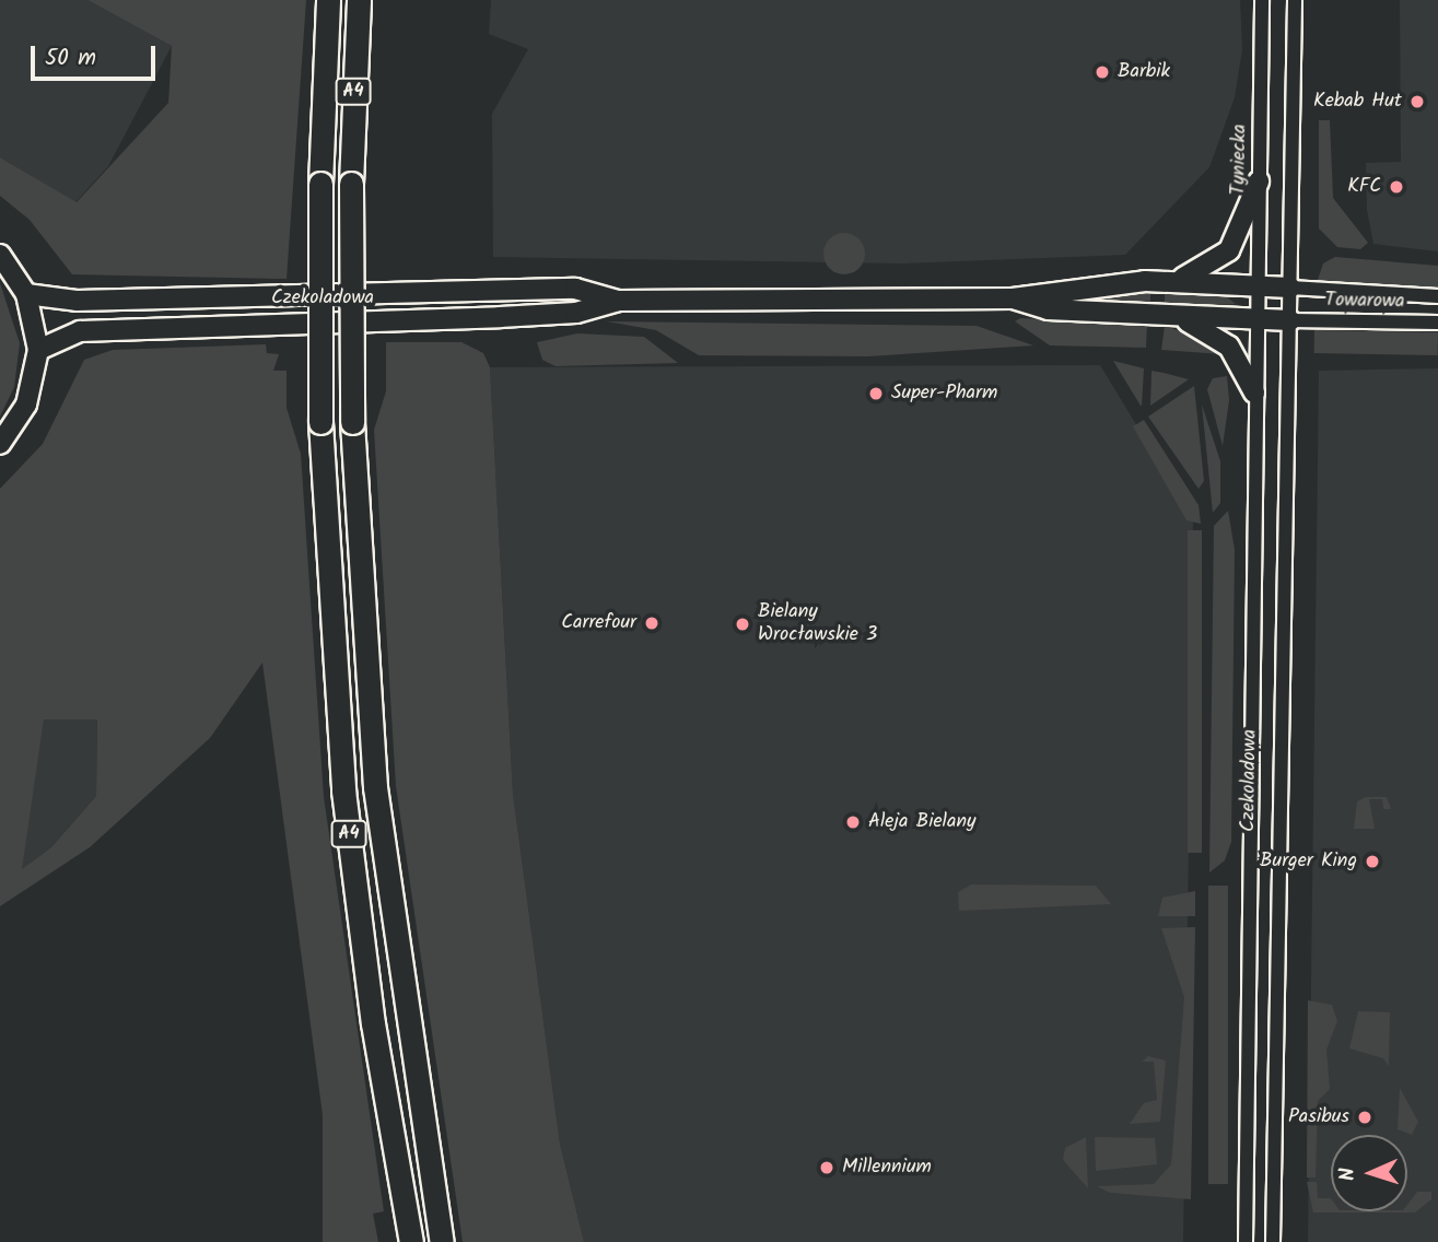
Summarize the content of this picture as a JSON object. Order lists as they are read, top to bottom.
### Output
{
  "streets": {
    "highway": ["A4"],
    "street": ["Tyniecka", "Czekoladowa", "Towarowa"]
  },
  "crossings": [
    ["Tyniecka", "Czekoladowa"],
    ["Czekoladowa", "Towarowa"]
  ],
  "places": [
    "Barbik",
    "Kebab Hut",
    "KFC",
    "Super-Pharm",
    "Carrefour",
    "Bielany Wrocławskie 3",
    "Aleja Bielany",
    "Burger King",
    "Pasibus",
    "Millennium"
  ],
  "scale_bar": "50 m",
  "north": "left"
}
